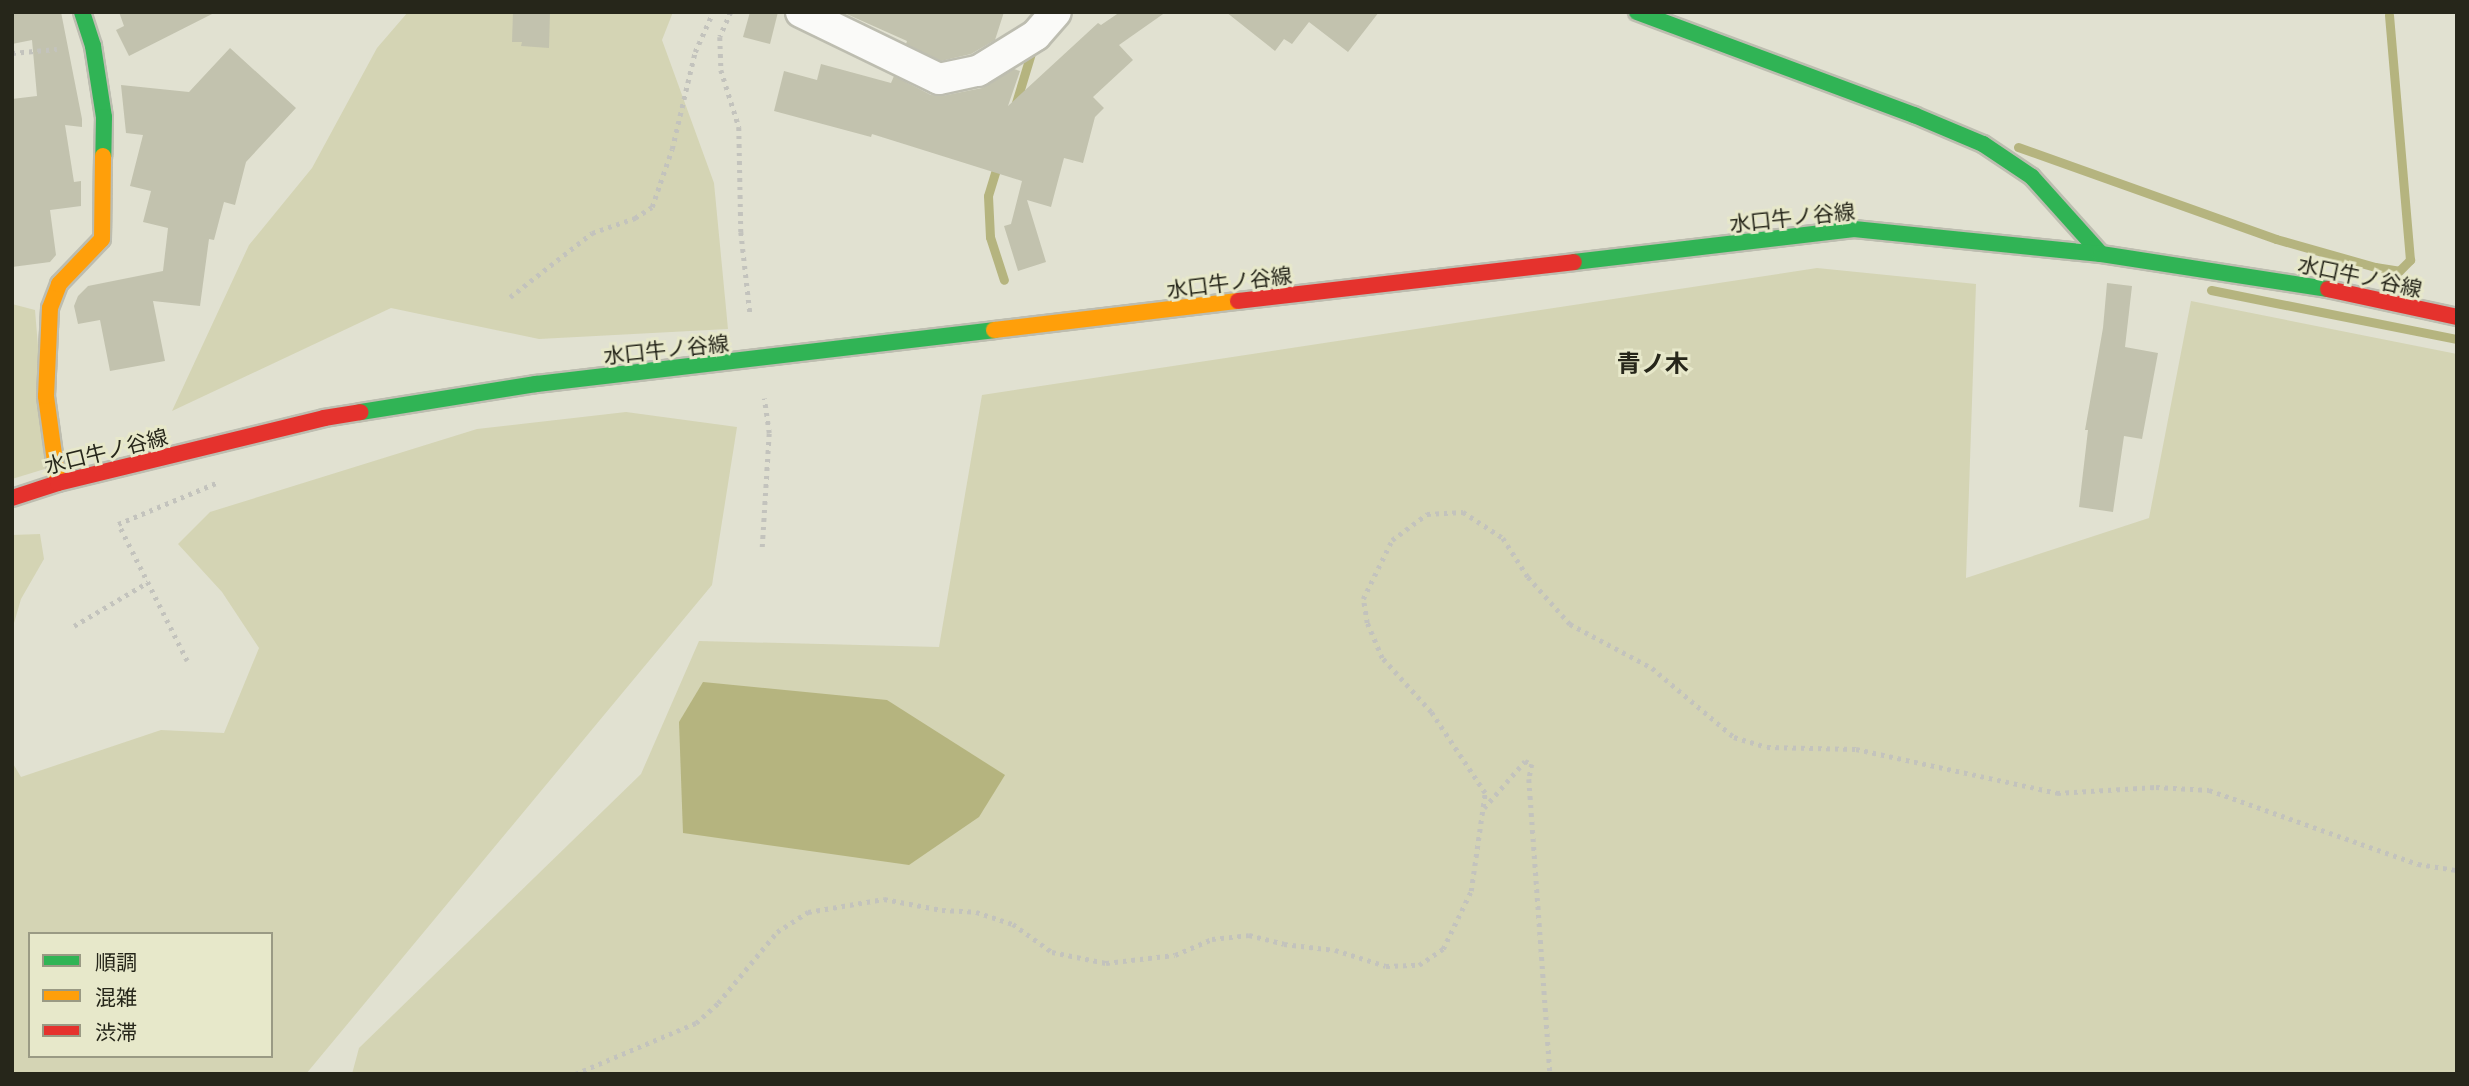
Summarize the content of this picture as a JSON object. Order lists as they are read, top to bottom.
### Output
{
  "streets": {
    "main road": ["水口牛ノ谷線"]
  },
  "districts": ["青ノ木"],
  "legend": ["順調", "混雑", "渋滞"]
}
